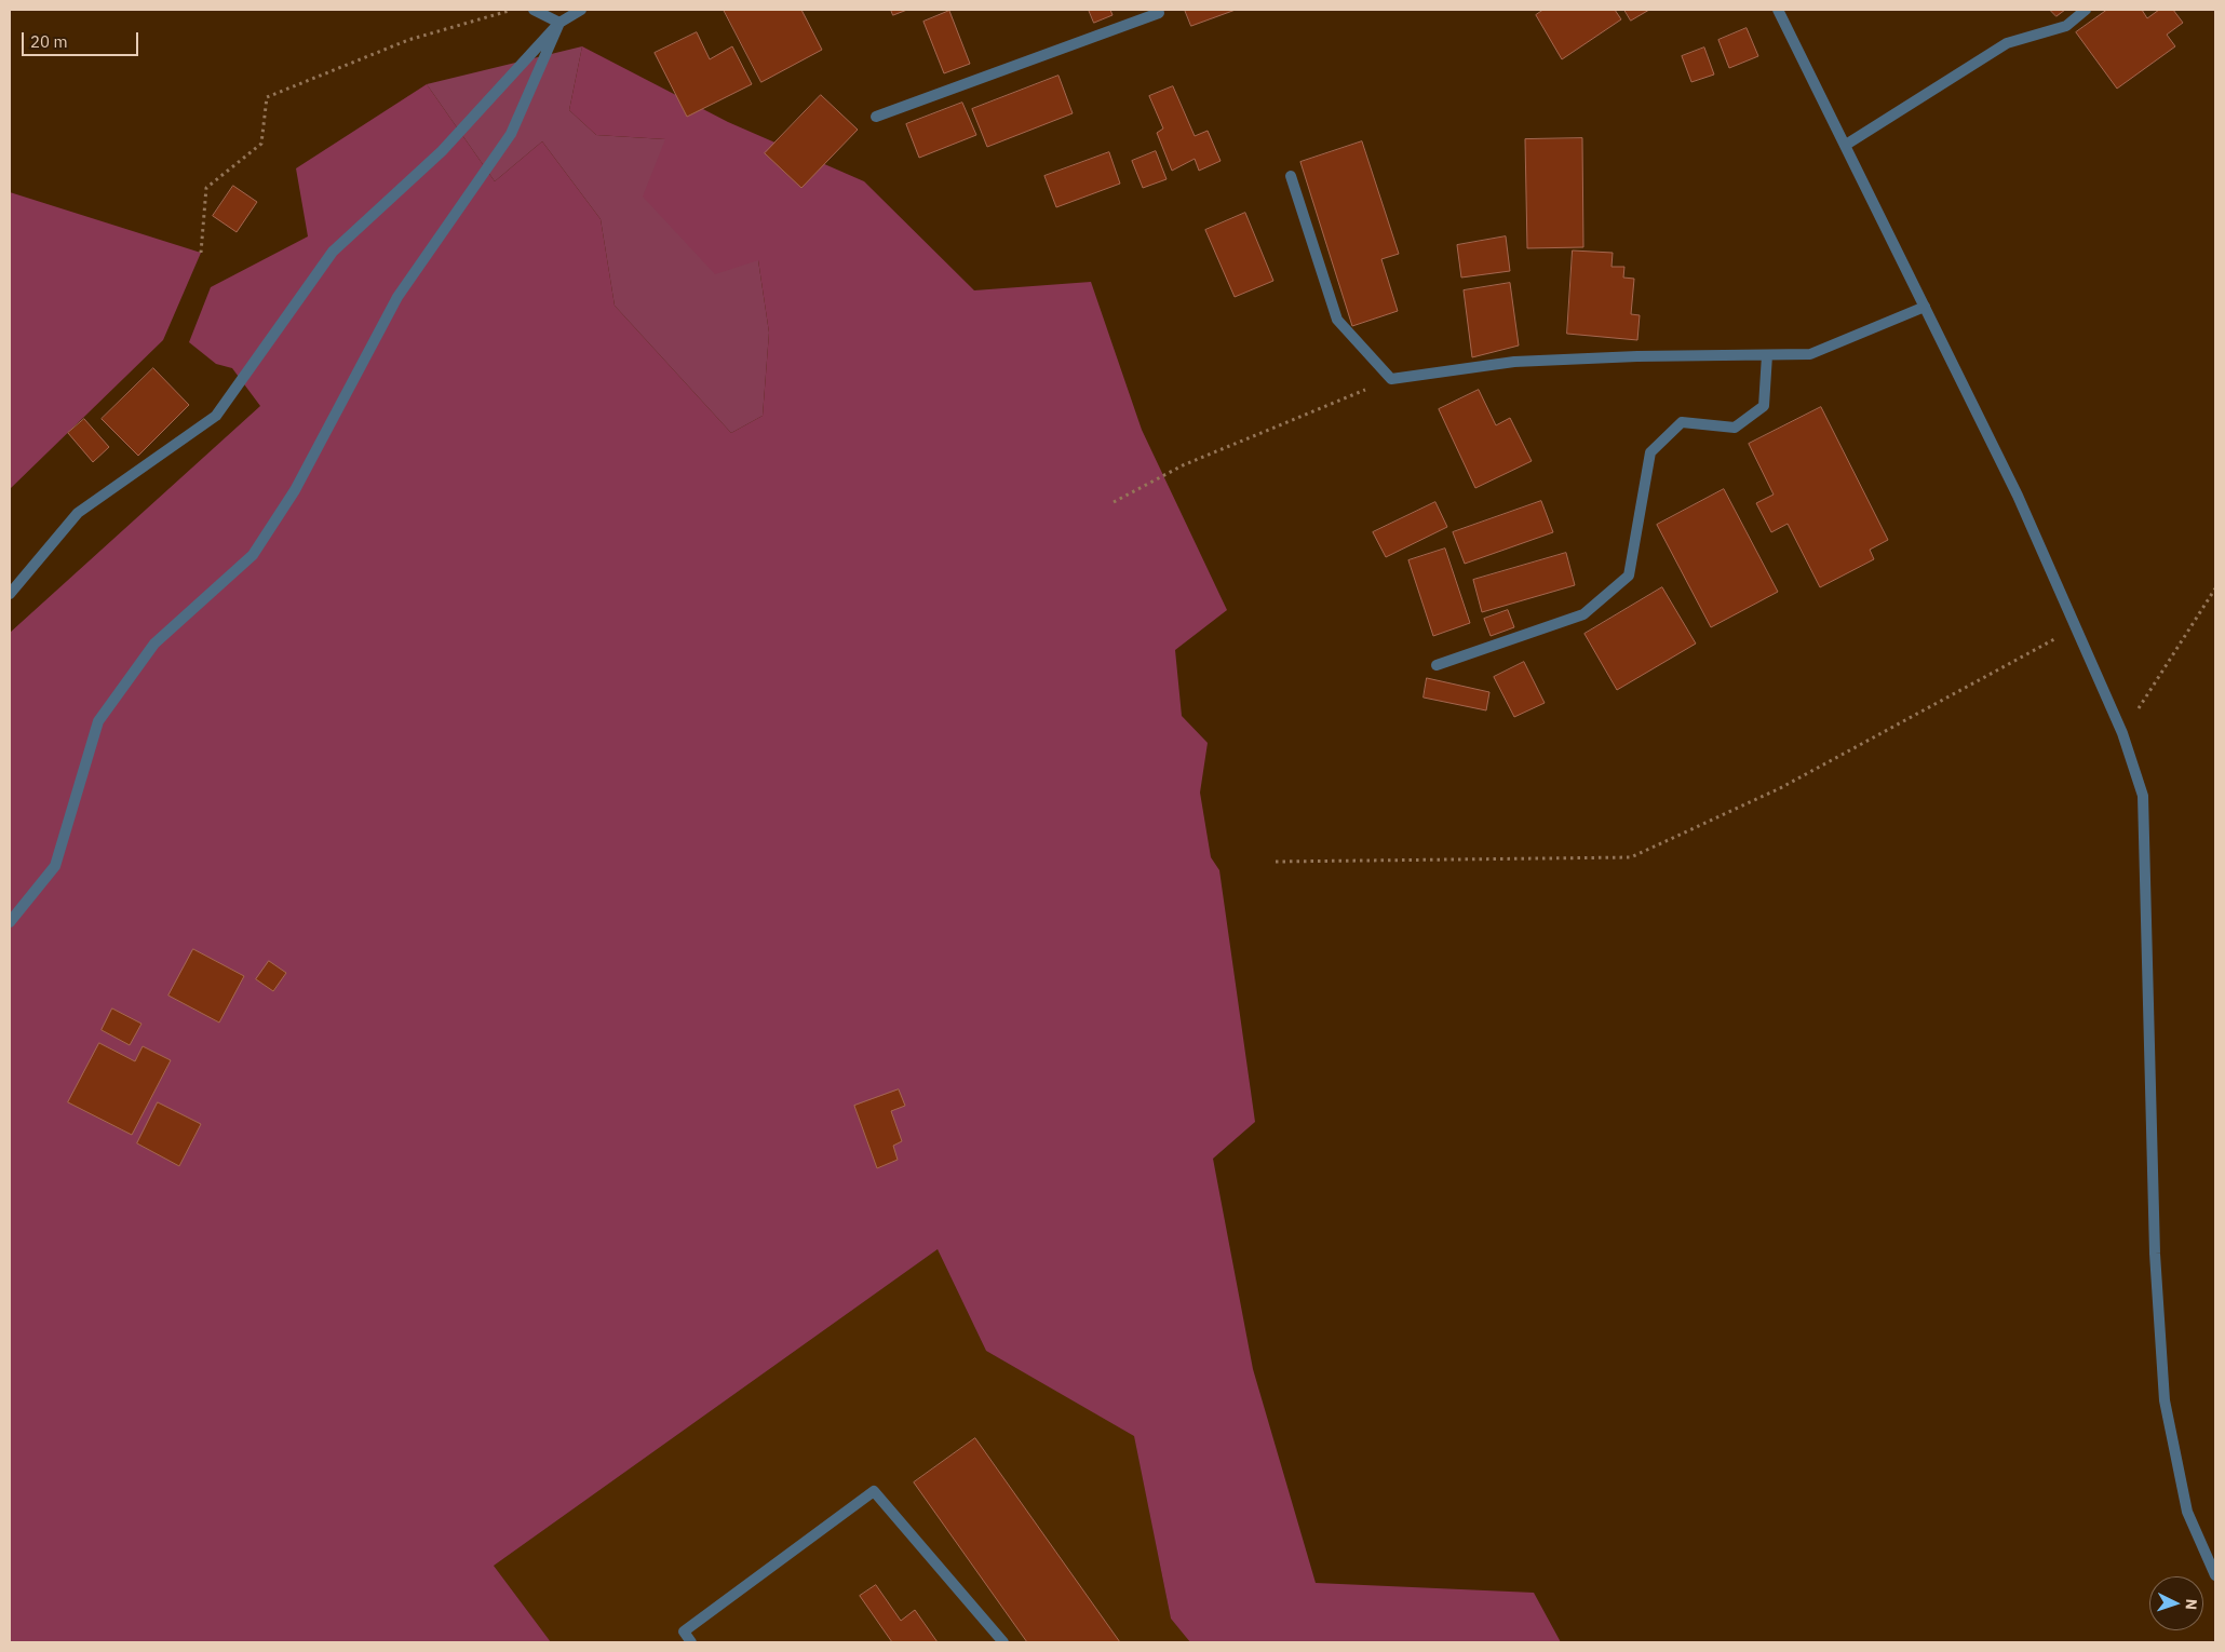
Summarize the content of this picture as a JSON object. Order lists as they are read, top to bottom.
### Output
{
  "scale_bar": "20 m",
  "north": "right"
}
